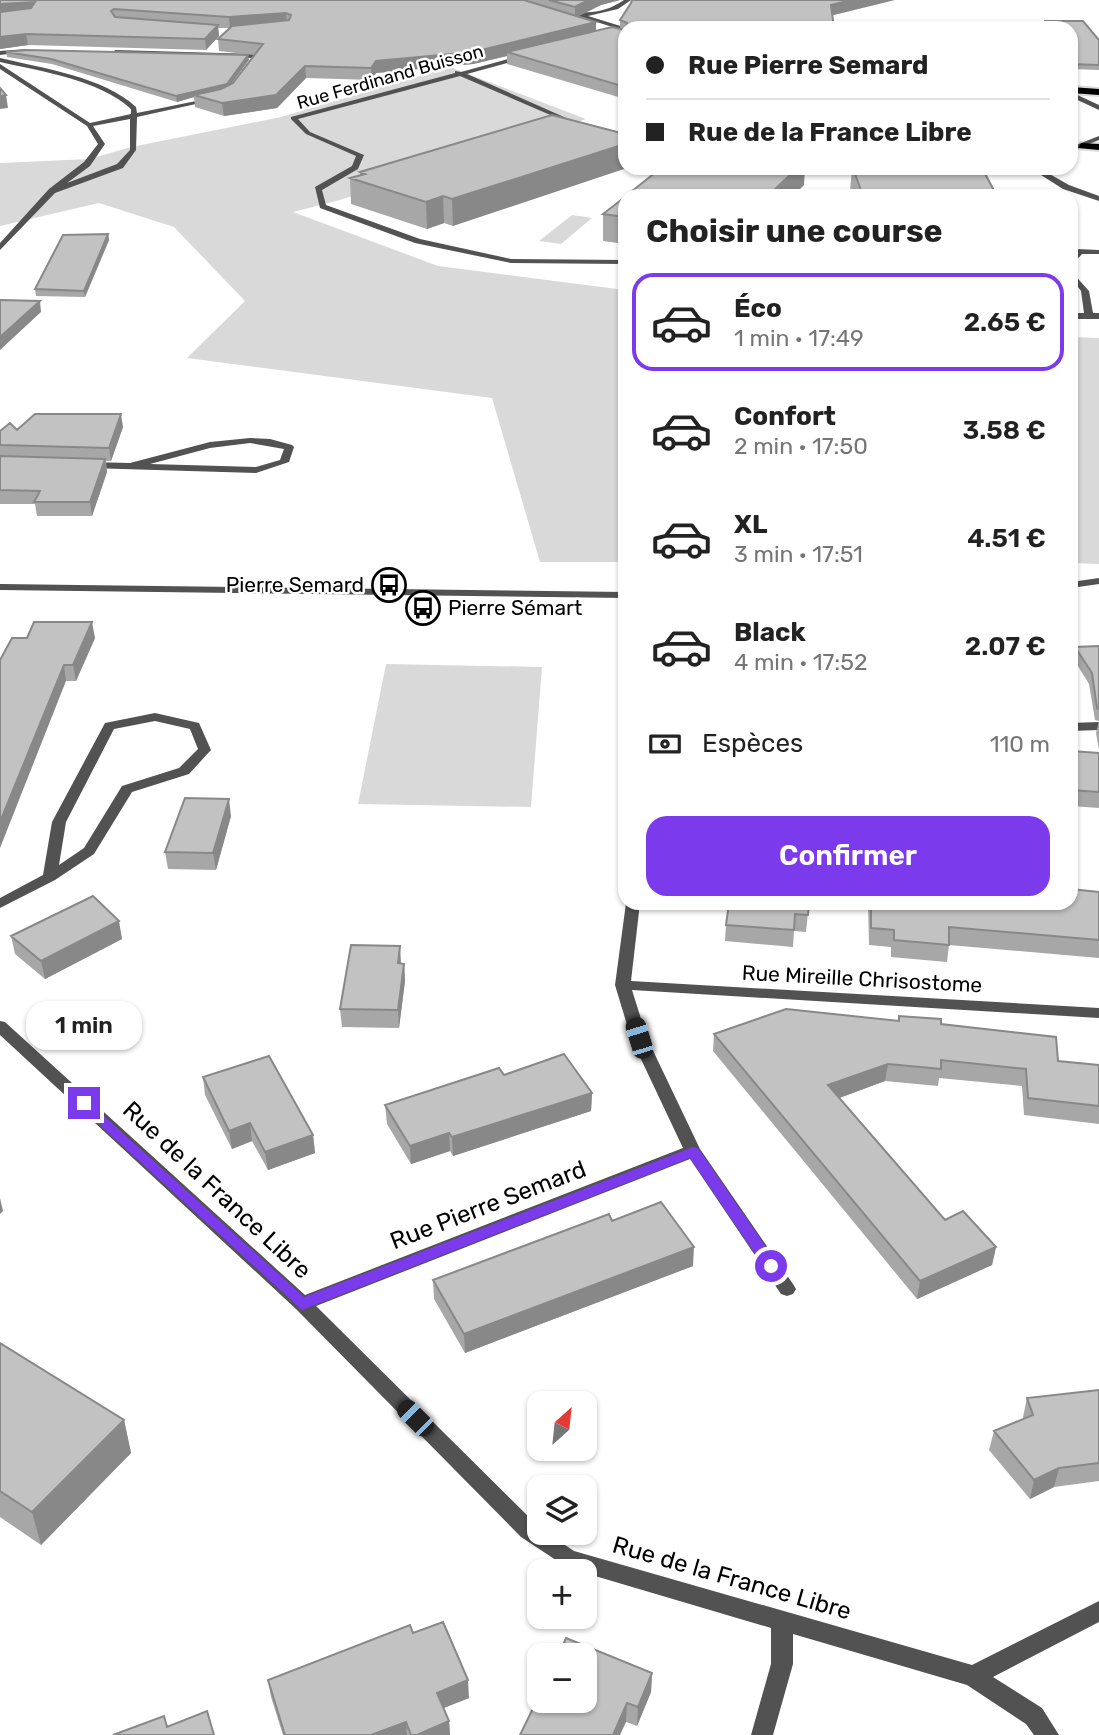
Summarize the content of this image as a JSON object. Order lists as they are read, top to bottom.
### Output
{
  "streets": {
    "street": [
      "Rue Ferdinand Buisson",
      "Rue Mireille Chrisostome",
      "Rue de la France Libre",
      "Rue Pierre Semard"
    ]
  },
  "crossings": [
    ["Rue de la France Libre", "Rue Pierre Semard"]
  ],
  "places": {
    "bus stop": ["Pierre Semard", "Pierre Sémart"]
  },
  "north": "top right",
  "page": {
    "banner": ["Rue Pierre Semard", "Rue de la France Libre"],
    "heading": "Choisir une course",
    "list": [
      {
        "name": "Éco",
        "note": "1 min · 17:49",
        "value": "2.65 €"
      },
      {
        "name": "Confort",
        "note": "2 min · 17:50",
        "value": "3.58 €"
      },
      {
        "name": "XL",
        "note": "3 min · 17:51",
        "value": "4.51 €"
      },
      {
        "name": "Black",
        "note": "4 min · 17:52",
        "value": "2.07 €"
      }
    ],
    "pay": ["Espèces", "110 m"],
    "buttons": "Confirmer",
    "bubble": "1 min",
    "map_buttons": ["+", "−"]
  }
}
